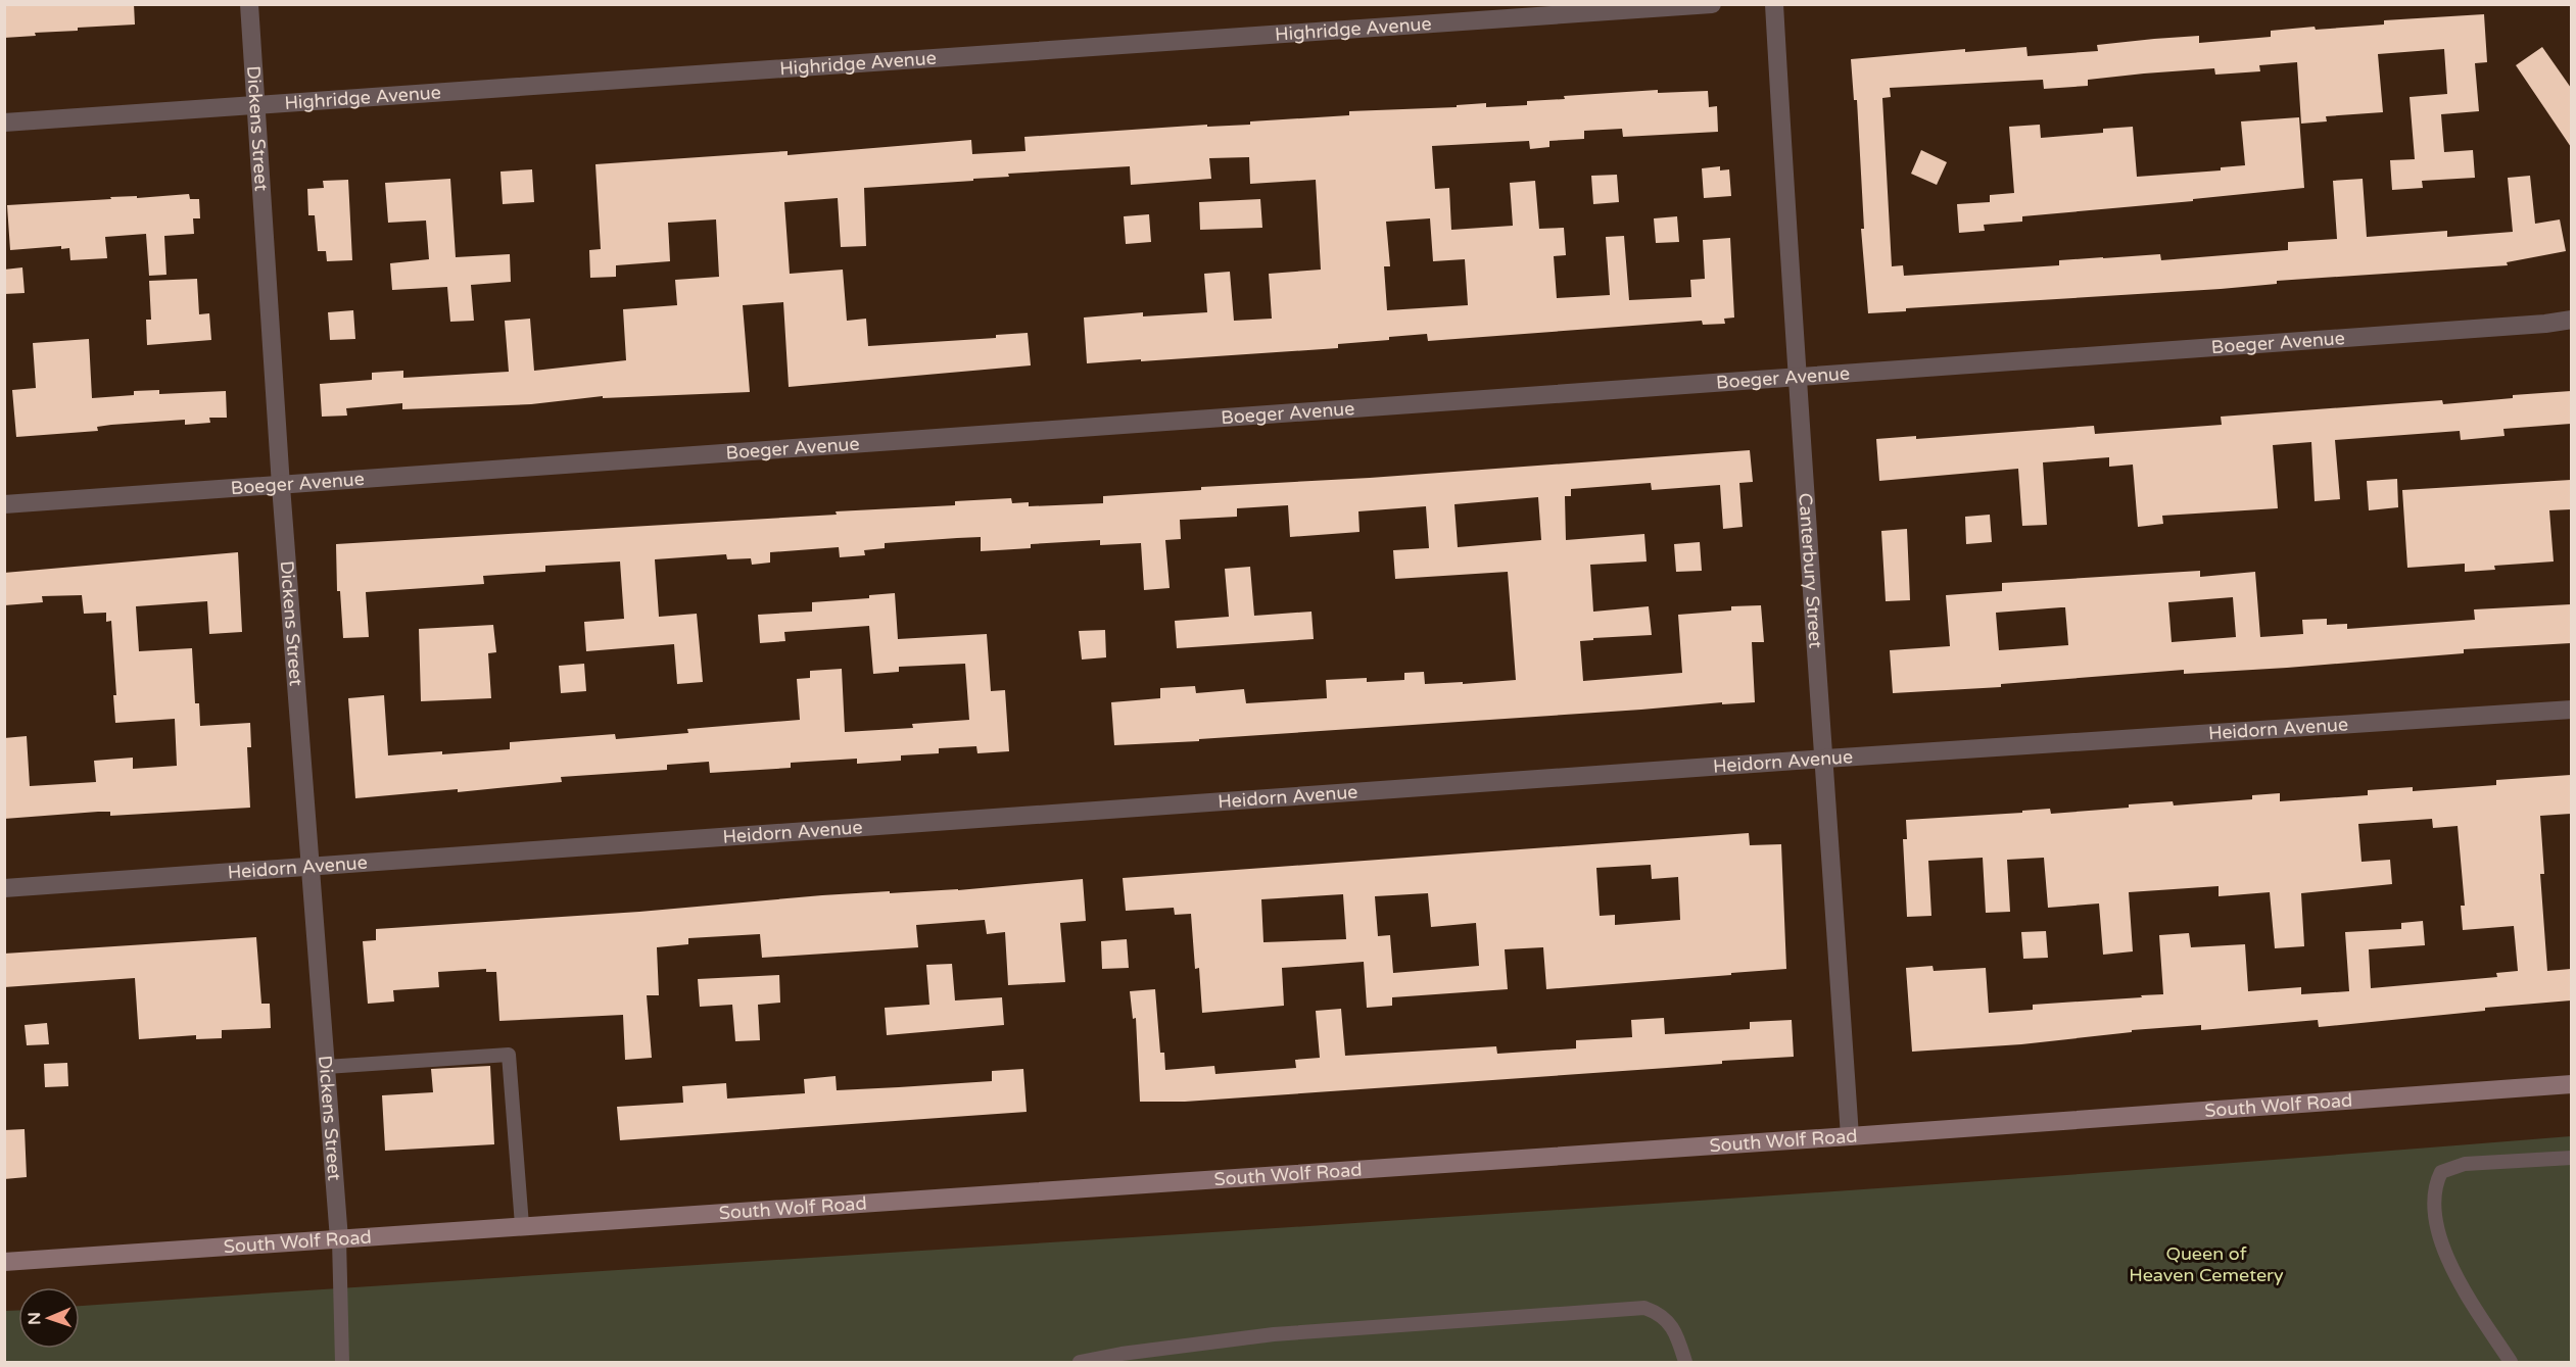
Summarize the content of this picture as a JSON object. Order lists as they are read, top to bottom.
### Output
{
  "streets": {
    "main road": ["South Wolf Road"],
    "street": [
      "Highridge Avenue",
      "Dickens Street",
      "Boeger Avenue",
      "Canterbury Street",
      "Heidorn Avenue"
    ]
  },
  "crossings": [
    ["Highridge Avenue", "Dickens Street"],
    ["Dickens Street", "Boeger Avenue"],
    ["Dickens Street", "Heidorn Avenue"],
    ["Dickens Street", "South Wolf Road"],
    ["Boeger Avenue", "Canterbury Street"],
    ["Canterbury Street", "Heidorn Avenue"],
    ["Canterbury Street", "South Wolf Road"]
  ],
  "parks": ["Queen of Heaven Cemetery"],
  "north": "left"
}
